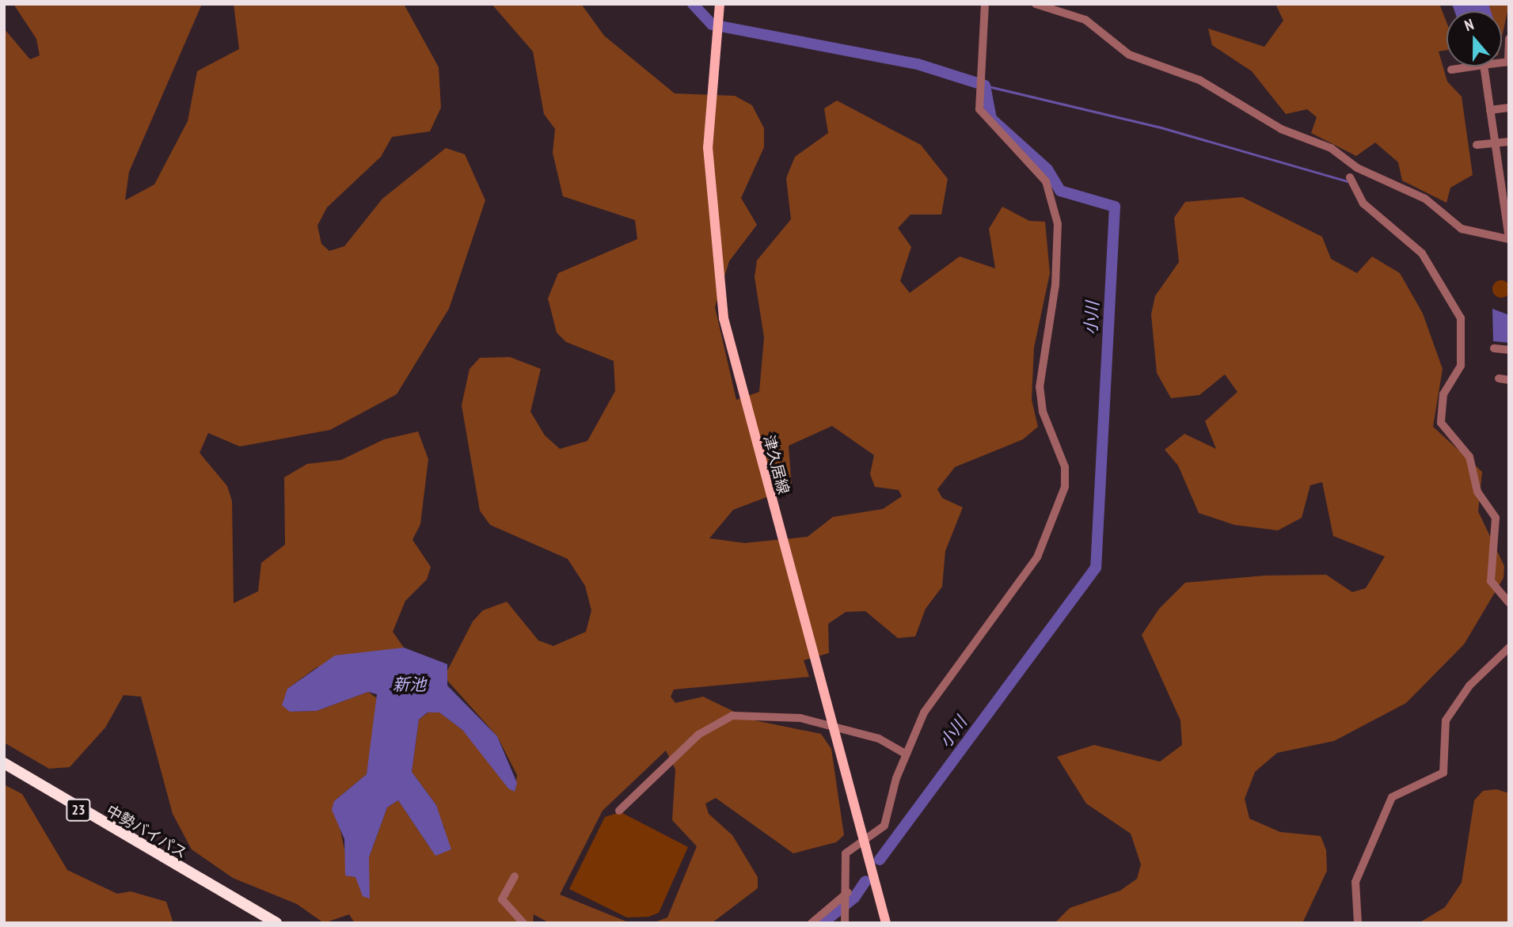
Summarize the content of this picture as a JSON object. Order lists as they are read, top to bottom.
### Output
{
  "streets": {
    "highway": ["23", "中勢バイパス"],
    "main road": ["津久居線"]
  },
  "water": ["小川", "新池"],
  "north": "top"
}
